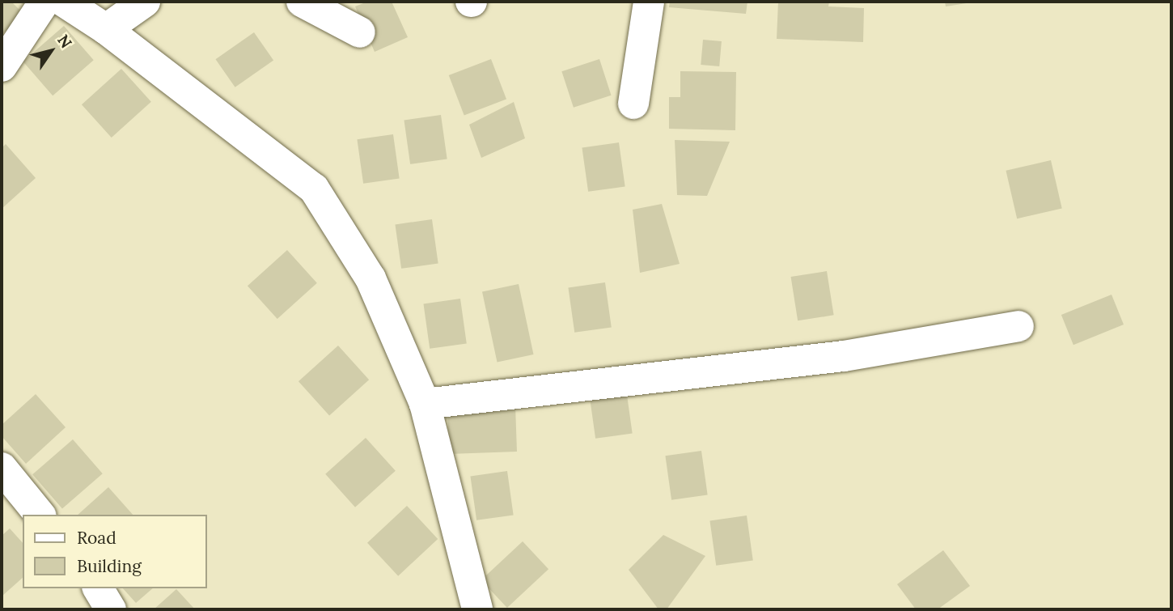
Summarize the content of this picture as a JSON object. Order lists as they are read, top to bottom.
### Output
{
  "legend": ["Road", "Building"],
  "north": "top right"
}
